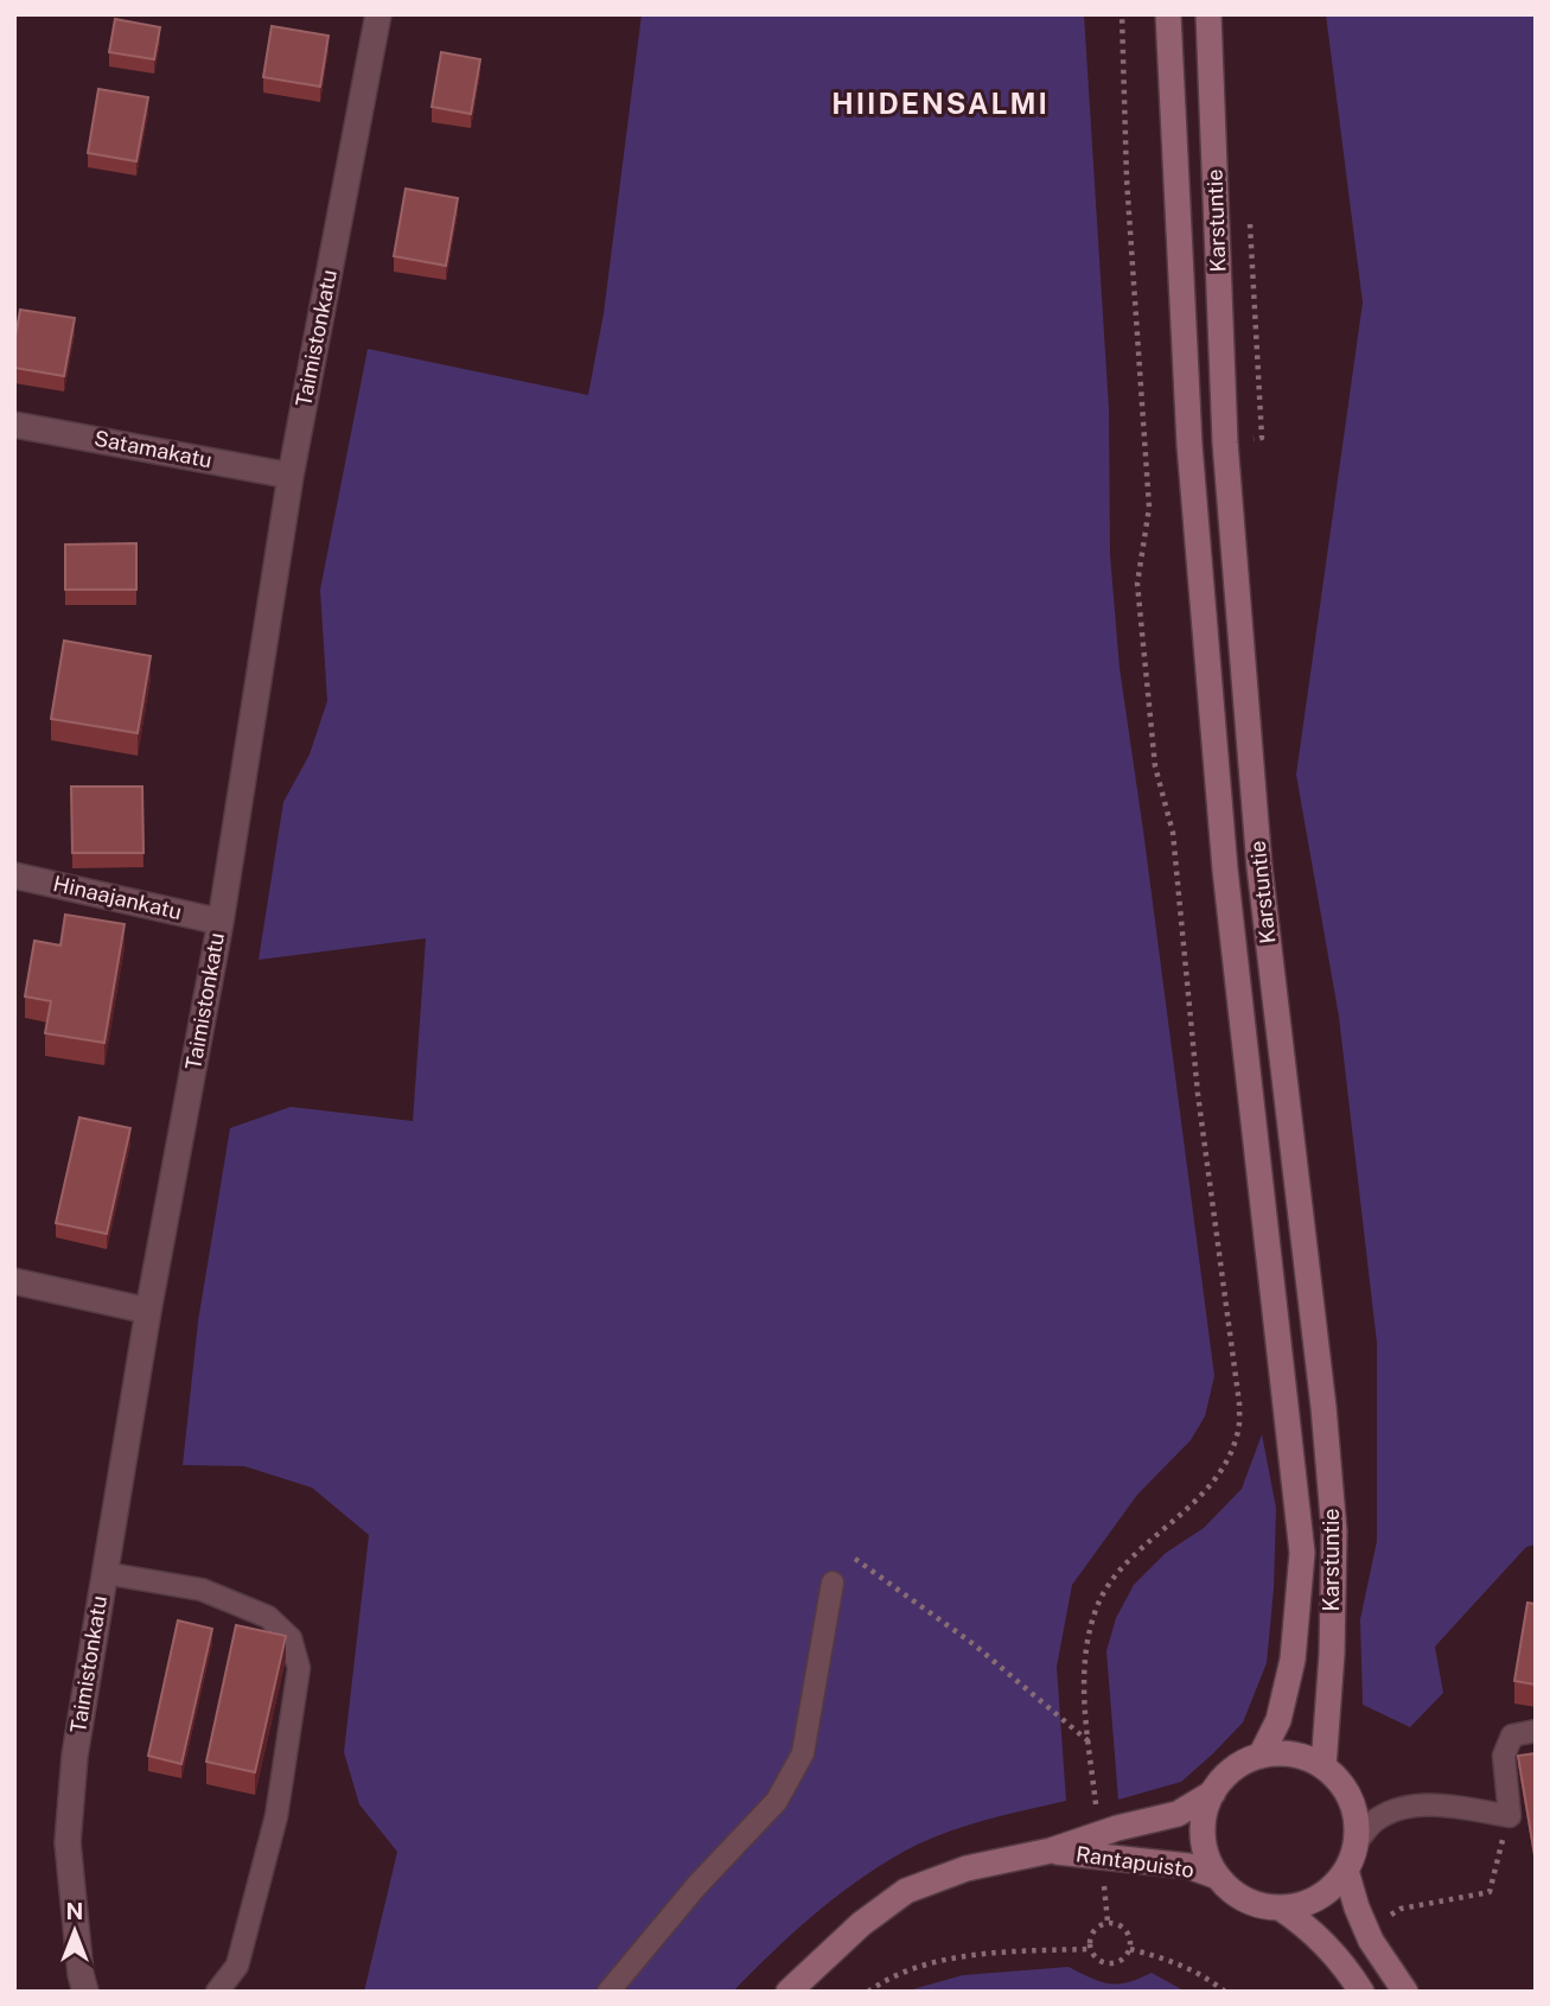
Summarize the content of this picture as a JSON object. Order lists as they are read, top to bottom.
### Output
{
  "streets": {
    "main road": ["Karstuntie", "Rantapuisto"],
    "street": ["Taimistonkatu", "Satamakatu", "Hinaajankatu"]
  },
  "crossings": [
    ["Karstuntie", "Rantapuisto"],
    ["Taimistonkatu", "Satamakatu"],
    ["Taimistonkatu", "Hinaajankatu"]
  ],
  "districts": ["HIIDENSALMI"],
  "north": "top"
}
